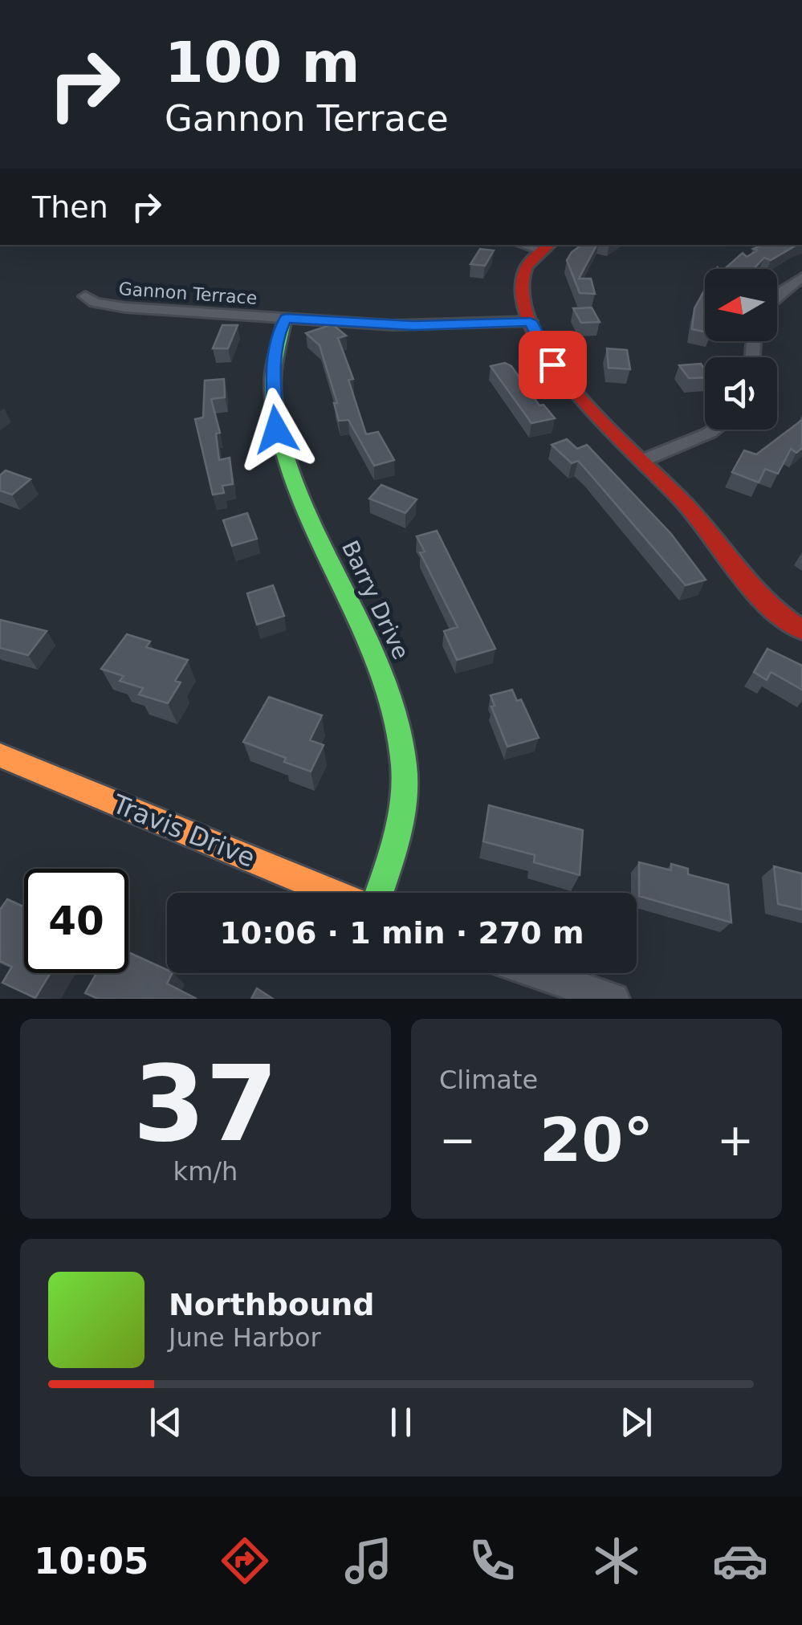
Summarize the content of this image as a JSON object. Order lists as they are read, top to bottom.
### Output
{
  "streets": {
    "street": ["Gannon Terrace", "Barry Drive", "Travis Drive"]
  },
  "crossings": [
    ["Gannon Terrace", "Barry Drive"]
  ],
  "north": "left",
  "page": {
    "turn": ["100 m", "Gannon Terrace"],
    "then": "Then",
    "limit": "40",
    "trip": "10:06 · 1 min · 270 m",
    "tile": [
      ["37", "km/h"],
      "Climate"
    ],
    "heat": ["−", "20°", "+"],
    "song": ["Northbound", "June Harbor"],
    "tabs": "10:05"
  }
}
